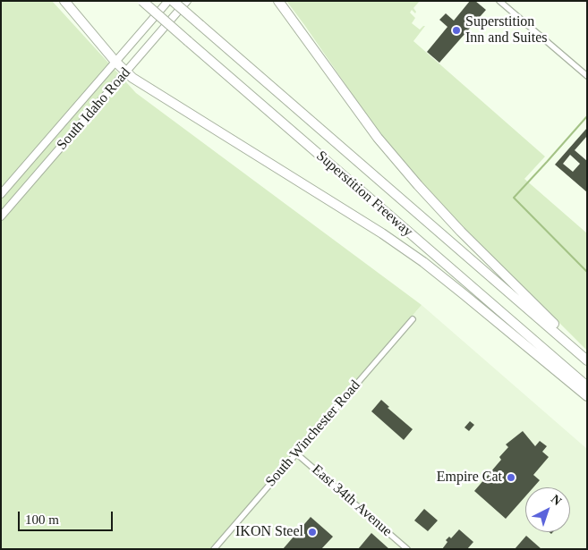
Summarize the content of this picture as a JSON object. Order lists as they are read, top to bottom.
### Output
{
  "streets": {
    "highway": ["Superstition Freeway"],
    "main road": ["South Idaho Road"],
    "street": ["South Winchester Road", "East 34th Avenue"]
  },
  "crossings": [
    ["South Winchester Road", "East 34th Avenue"]
  ],
  "places": ["Superstition Inn and Suites", "Empire Cat", "IKON Steel"],
  "scale_bar": "100 m",
  "north": "top right"
}
